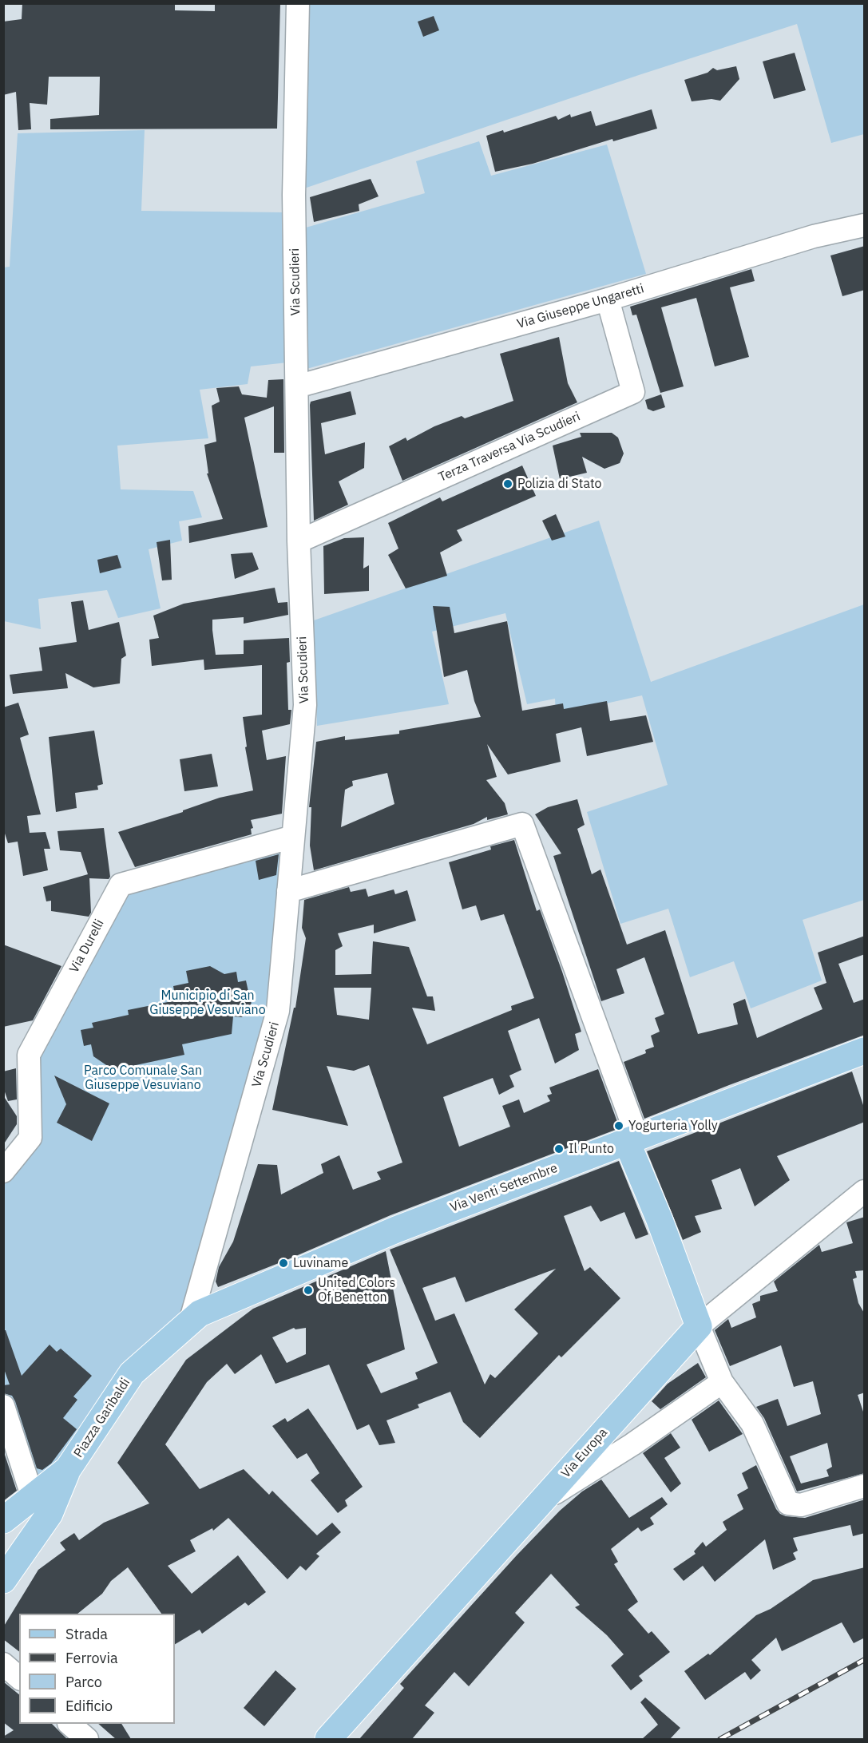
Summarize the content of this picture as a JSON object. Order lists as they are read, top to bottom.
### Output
{
  "streets": {
    "main road": ["Via Venti Settembre", "Piazza Garibaldi", "Via Europa"],
    "street": [
      "Via Scudieri",
      "Via Giuseppe Ungaretti",
      "Terza Traversa Via Scudieri",
      "Via Durelli"
    ]
  },
  "crossings": [
    ["Via Scudieri", "Via Giuseppe Ungaretti"],
    ["Via Scudieri", "Terza Traversa Via Scudieri"],
    ["Via Scudieri", "Via Durelli"],
    ["Via Scudieri", "Via Venti Settembre"],
    ["Via Scudieri", "Piazza Garibaldi"],
    ["Via Giuseppe Ungaretti", "Terza Traversa Via Scudieri"],
    ["Via Venti Settembre", "Piazza Garibaldi"]
  ],
  "parks": ["Municipio di San Giuseppe Vesuviano", "Parco Comunale San Giuseppe Vesuviano"],
  "places": [
    "Polizia di Stato",
    "Yogurteria Yolly",
    "Il Punto",
    "Luviname",
    "United Colors Of Benetton"
  ],
  "legend": [
    "Strada",
    "Ferrovia",
    "Parco",
    "Edificio"
  ]
}
